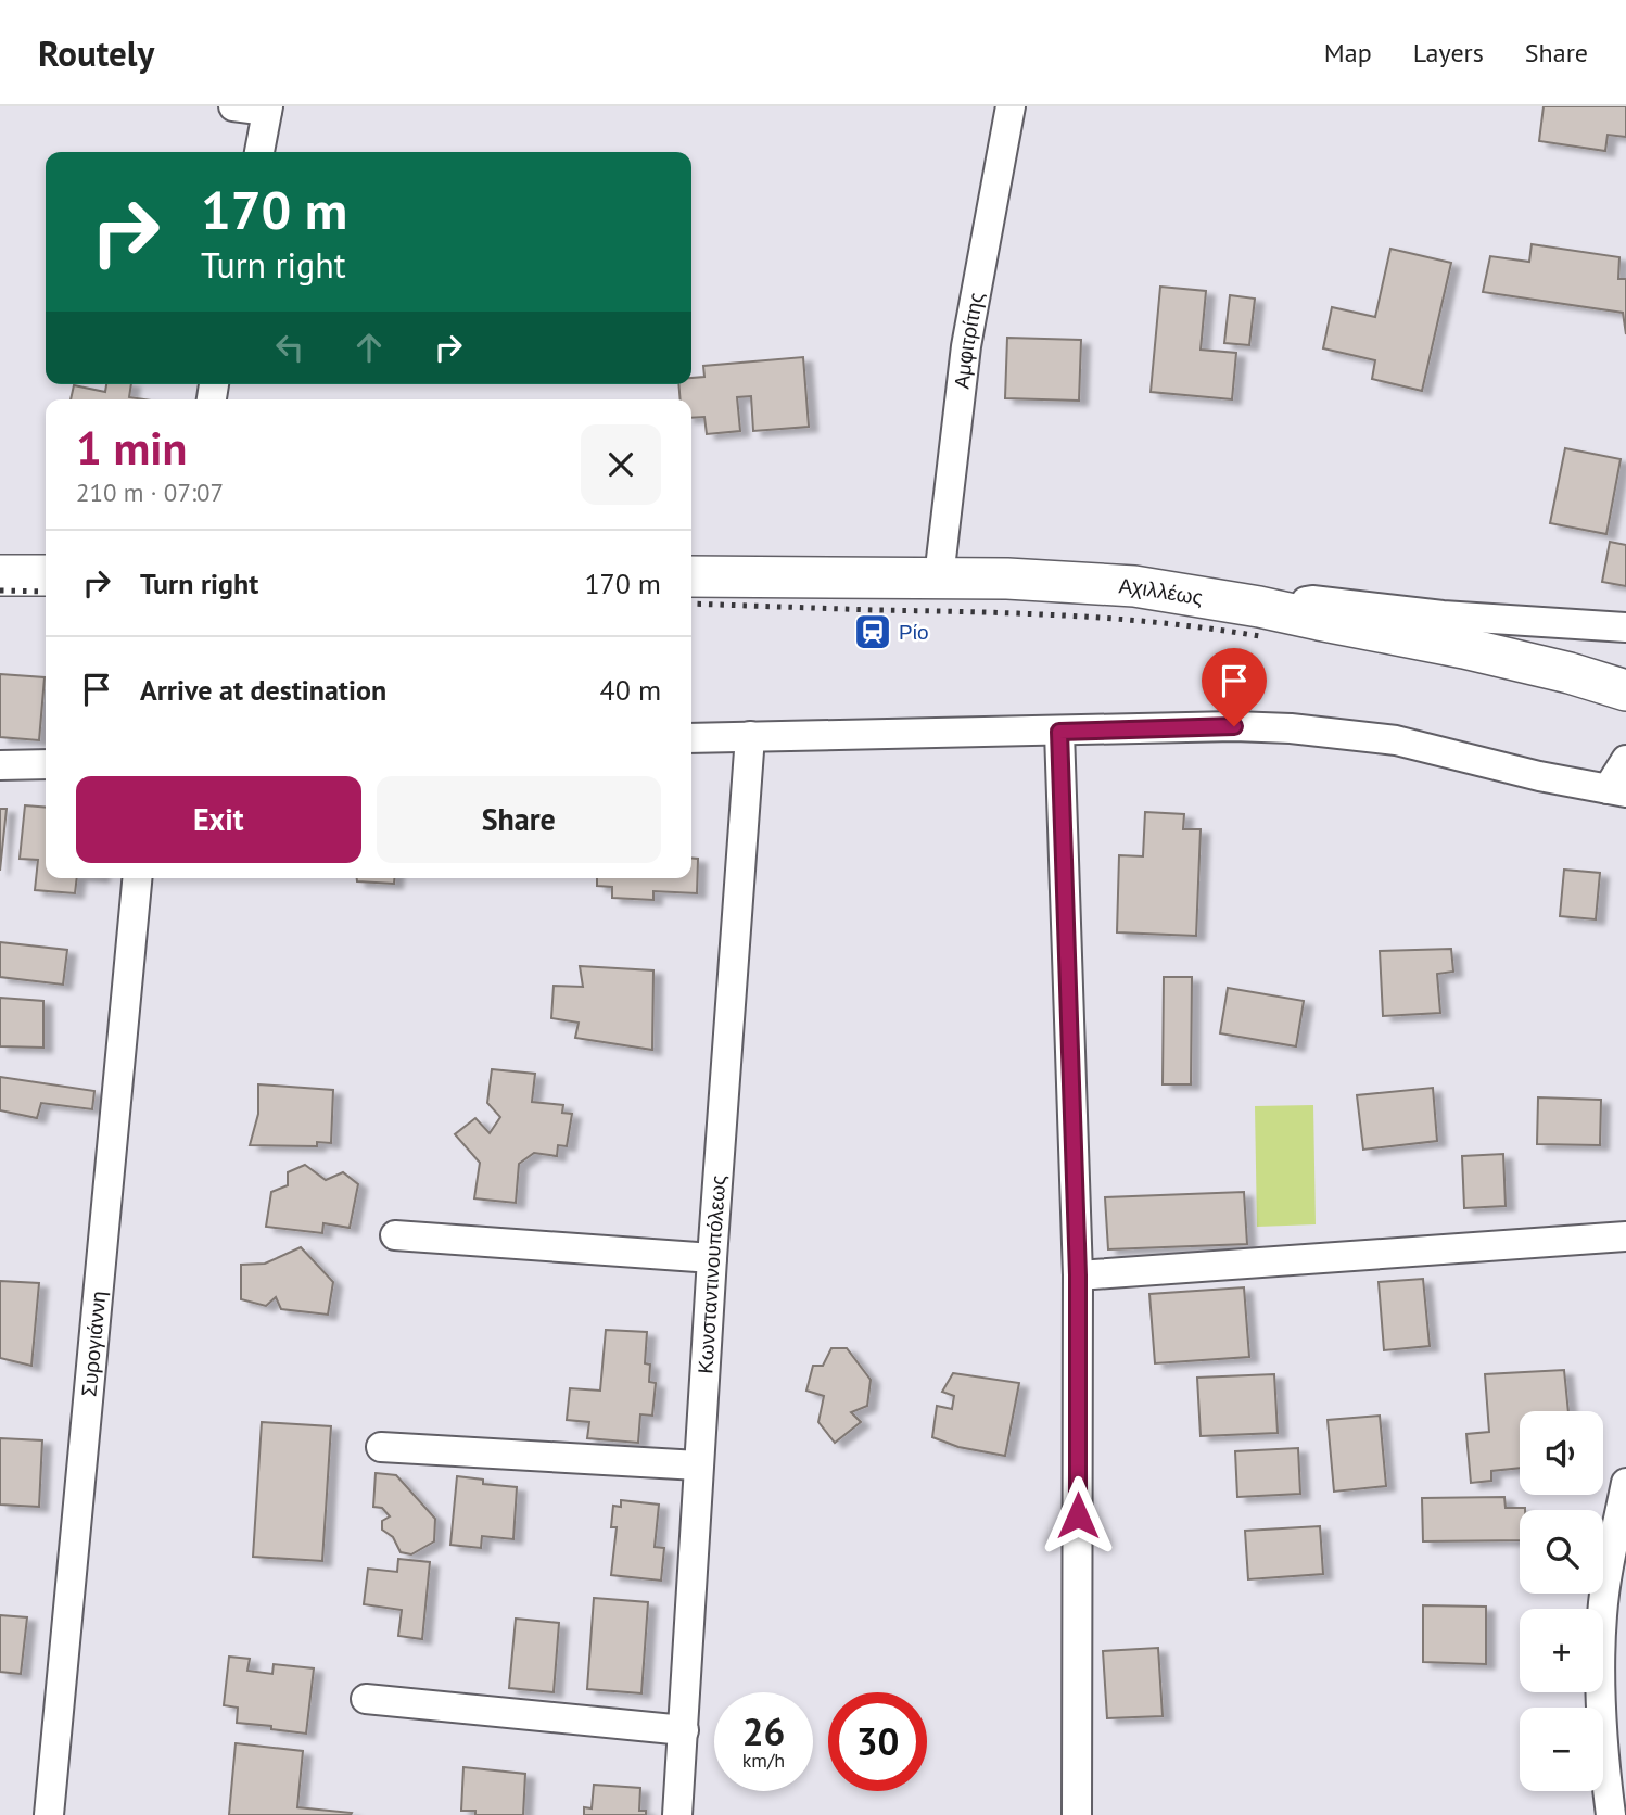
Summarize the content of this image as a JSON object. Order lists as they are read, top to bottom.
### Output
{
  "streets": {
    "street": [
      "Αμφιτρίτης",
      "Αχιλλέως",
      "Κωνσταντινουπόλεως",
      "Συρογιάννη"
    ]
  },
  "crossings": [
    ["Αμφιτρίτης", "Αχιλλέως"]
  ],
  "places": {
    "station": ["Ρίο"]
  },
  "page": {
    "header": "Routely",
    "nav": ["Map", "Layers", "Share"],
    "turn": ["170 m", "Turn right"],
    "heading": ["1 min", "210 m · 07:07"],
    "list": [
      {
        "name": "Turn right",
        "value": "170 m"
      },
      {
        "name": "Arrive at destination",
        "value": "40 m"
      }
    ],
    "buttons": ["Exit", "Share"],
    "map_buttons": ["+", "−"],
    "speed": "26 km/h",
    "limit": "30"
  }
}
